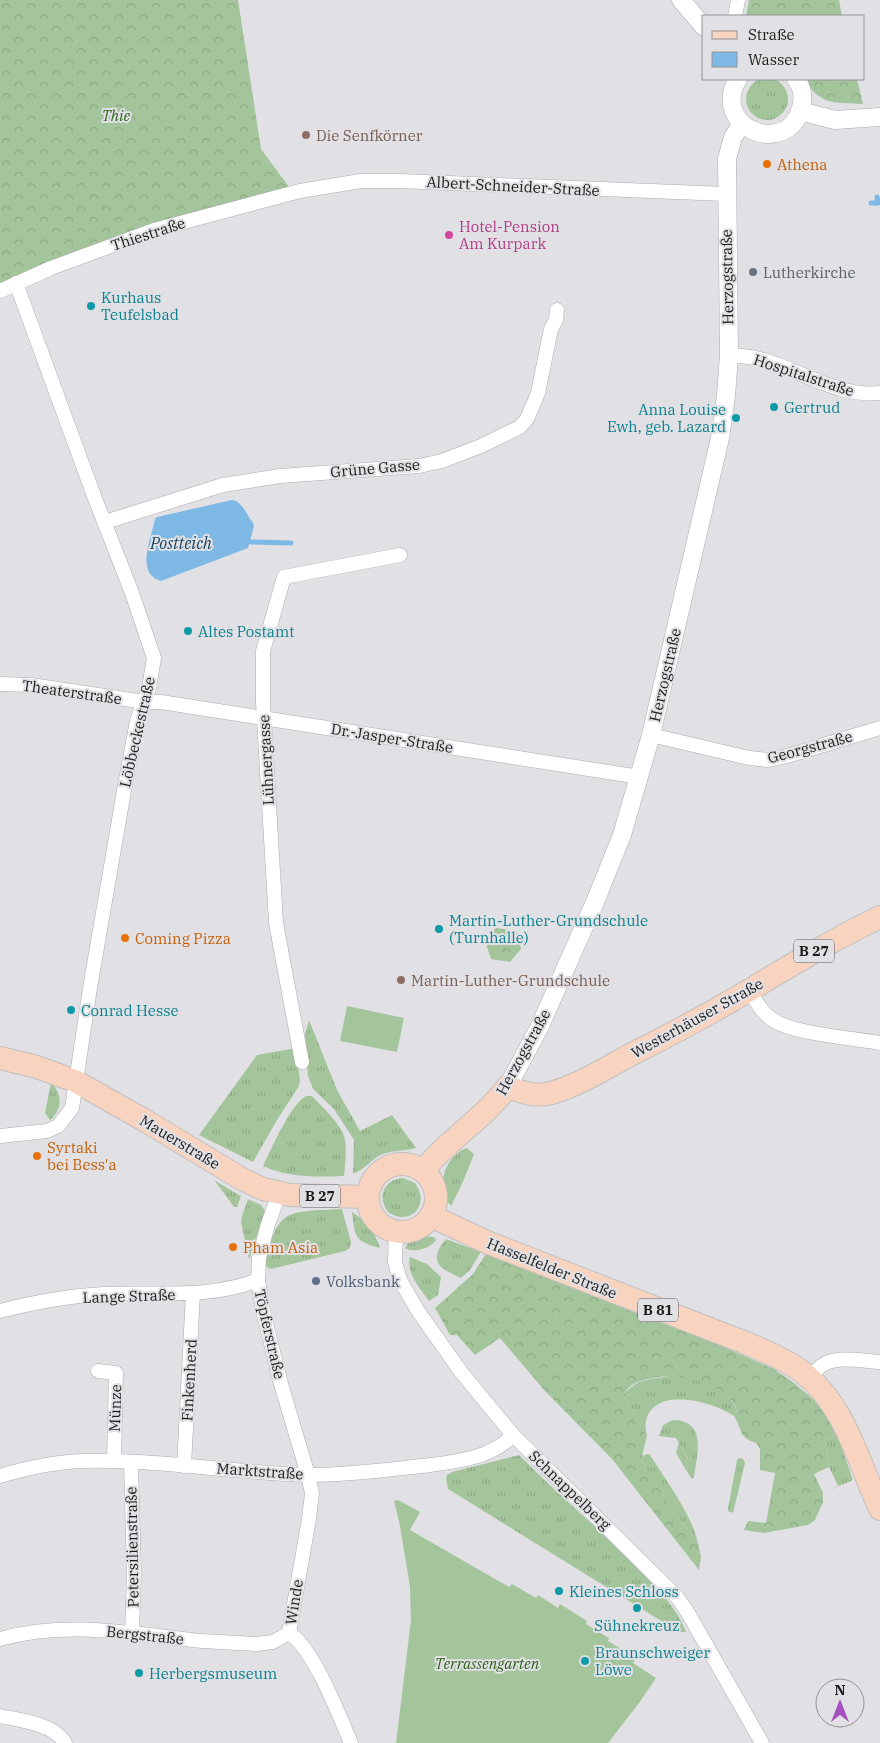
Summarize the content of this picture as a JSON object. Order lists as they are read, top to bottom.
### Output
{
  "streets": {
    "main road": [
      "Herzogstraße",
      "B 27",
      "Westerhäuser Straße",
      "Mauerstraße",
      "Hasselfelder Straße",
      "B 81"
    ],
    "street": [
      "Albert-Schneider-Straße",
      "Thiestraße",
      "Hospitalstraße",
      "Grüne Gasse",
      "Theaterstraße",
      "Löbbeckestraße",
      "Dr.-Jasper-Straße",
      "Georgstraße",
      "Lühnergasse",
      "Lange Straße",
      "Töpferstraße",
      "Finkenherd",
      "Münze",
      "Marktstraße",
      "Schnappelberg",
      "Petersilienstraße",
      "Winde",
      "Bergstraße"
    ]
  },
  "crossings": [
    ["Albert-Schneider-Straße", "Thiestraße"],
    ["Albert-Schneider-Straße", "Herzogstraße"],
    ["Thiestraße", "Löbbeckestraße"],
    ["Herzogstraße", "Hospitalstraße"],
    ["Herzogstraße", "Dr.-Jasper-Straße"],
    ["Herzogstraße", "Georgstraße"],
    ["Herzogstraße", "Westerhäuser Straße"],
    ["Herzogstraße", "Mauerstraße"],
    ["Herzogstraße", "Hasselfelder Straße"],
    ["Herzogstraße", "Schnappelberg"],
    ["Grüne Gasse", "Löbbeckestraße"],
    ["Theaterstraße", "Löbbeckestraße"],
    ["Theaterstraße", "Dr.-Jasper-Straße"],
    ["Löbbeckestraße", "Dr.-Jasper-Straße"],
    ["Löbbeckestraße", "Mauerstraße"],
    ["Dr.-Jasper-Straße", "Lühnergasse"],
    ["Mauerstraße", "Hasselfelder Straße"],
    ["Mauerstraße", "Töpferstraße"],
    ["Mauerstraße", "Schnappelberg"],
    ["Hasselfelder Straße", "Schnappelberg"],
    ["Lange Straße", "Töpferstraße"],
    ["Lange Straße", "Finkenherd"],
    ["Töpferstraße", "Marktstraße"],
    ["Töpferstraße", "Winde"],
    ["Finkenherd", "Marktstraße"],
    ["Münze", "Marktstraße"],
    ["Marktstraße", "Schnappelberg"],
    ["Marktstraße", "Petersilienstraße"],
    ["Marktstraße", "Winde"],
    ["Petersilienstraße", "Bergstraße"],
    ["Winde", "Bergstraße"]
  ],
  "water": ["Postteich"],
  "parks": ["Thie", "Terrassengarten"],
  "places": [
    "Die Senfkörner",
    "Athena",
    "Hotel-Pension Am Kurpark",
    "Lutherkirche",
    "Kurhaus Teufelsbad",
    "Gertrud",
    "Anna Louise Ewh, geb. Lazard",
    "Altes Postamt",
    "Martin-Luther-Grundschule (Turnhalle)",
    "Coming Pizza",
    "Martin-Luther-Grundschule",
    "Conrad Hesse",
    "Syrtaki bei Bess'a",
    "Pham Asia",
    "Volksbank",
    "Kleines Schloss",
    "Sühnekreuz",
    "Braunschweiger Löwe",
    "Herbergsmuseum"
  ],
  "legend": ["Straße", "Wasser"],
  "north": "top"
}
